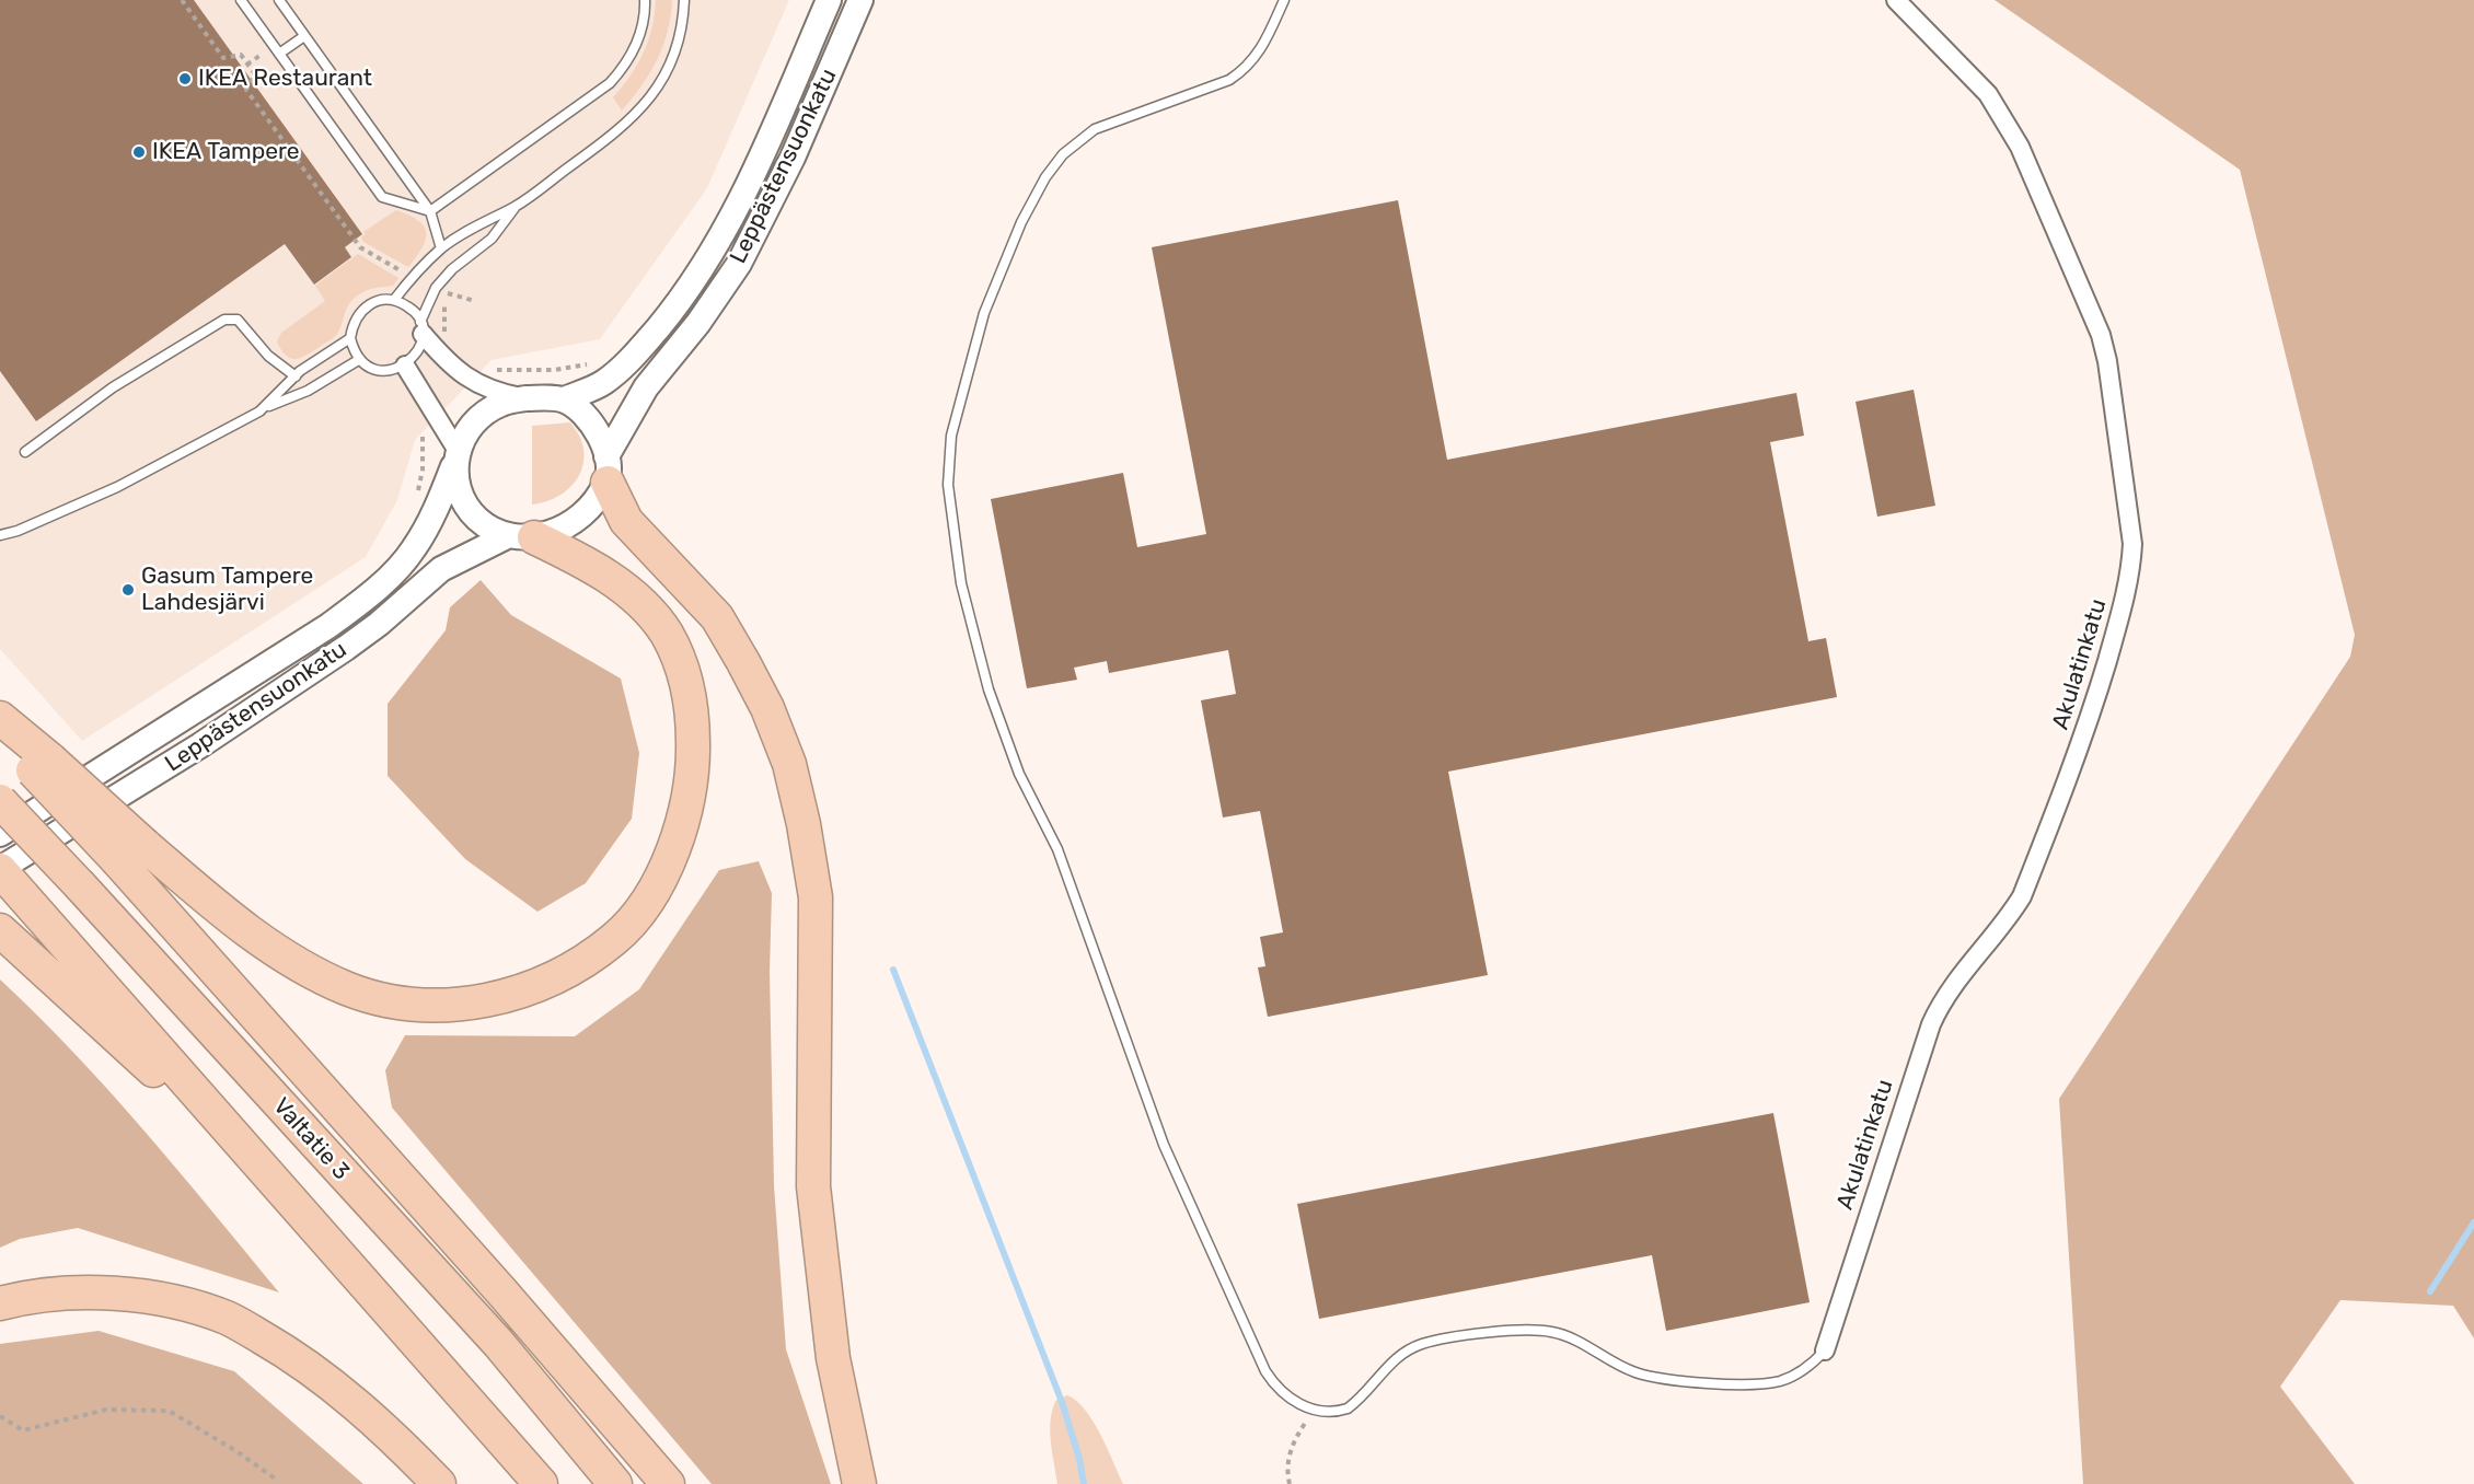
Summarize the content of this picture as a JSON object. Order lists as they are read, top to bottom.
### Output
{
  "streets": {
    "highway": ["Valtatie 3"],
    "main road": ["Leppästensuonkatu"],
    "street": ["Akulatinkatu"]
  },
  "places": ["IKEA Restaurant", "IKEA Tampere", "Gasum Tampere Lahdesjärvi"]
}
